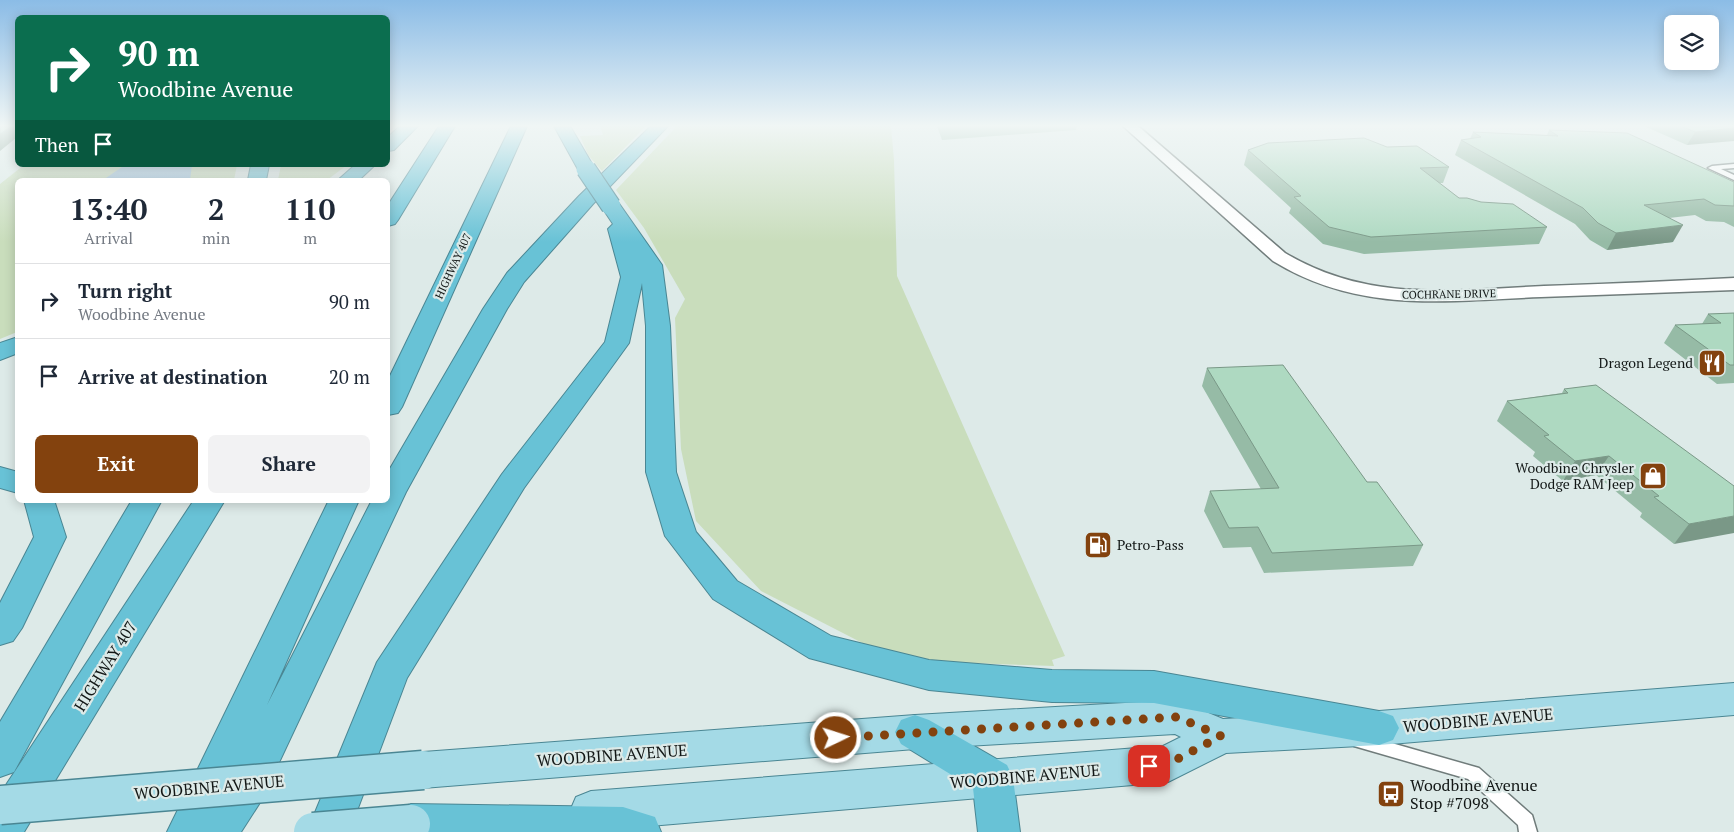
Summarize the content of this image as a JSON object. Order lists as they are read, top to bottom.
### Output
{
  "streets": {
    "highway": ["HIGHWAY 407"],
    "main road": ["WOODBINE AVENUE"],
    "street": ["COCHRANE DRIVE"]
  },
  "places": {
    "restaurant": ["Dragon Legend"],
    "shop": ["Woodbine Chrysler Dodge RAM Jeep"],
    "fuel station": ["Petro-Pass"],
    "bus stop": ["Woodbine Avenue Stop #7098"]
  },
  "page": {
    "turn": ["90 m", "Woodbine Avenue"],
    "then": "Then",
    "eta": [
      "13:40",
      "Arrival",
      "2",
      "min",
      "110",
      "m"
    ],
    "list": [
      {
        "name": "Turn right",
        "note": "Woodbine Avenue",
        "value": "90 m"
      },
      {
        "name": "Arrive at destination",
        "value": "20 m"
      }
    ],
    "buttons": ["Exit", "Share"]
  }
}
